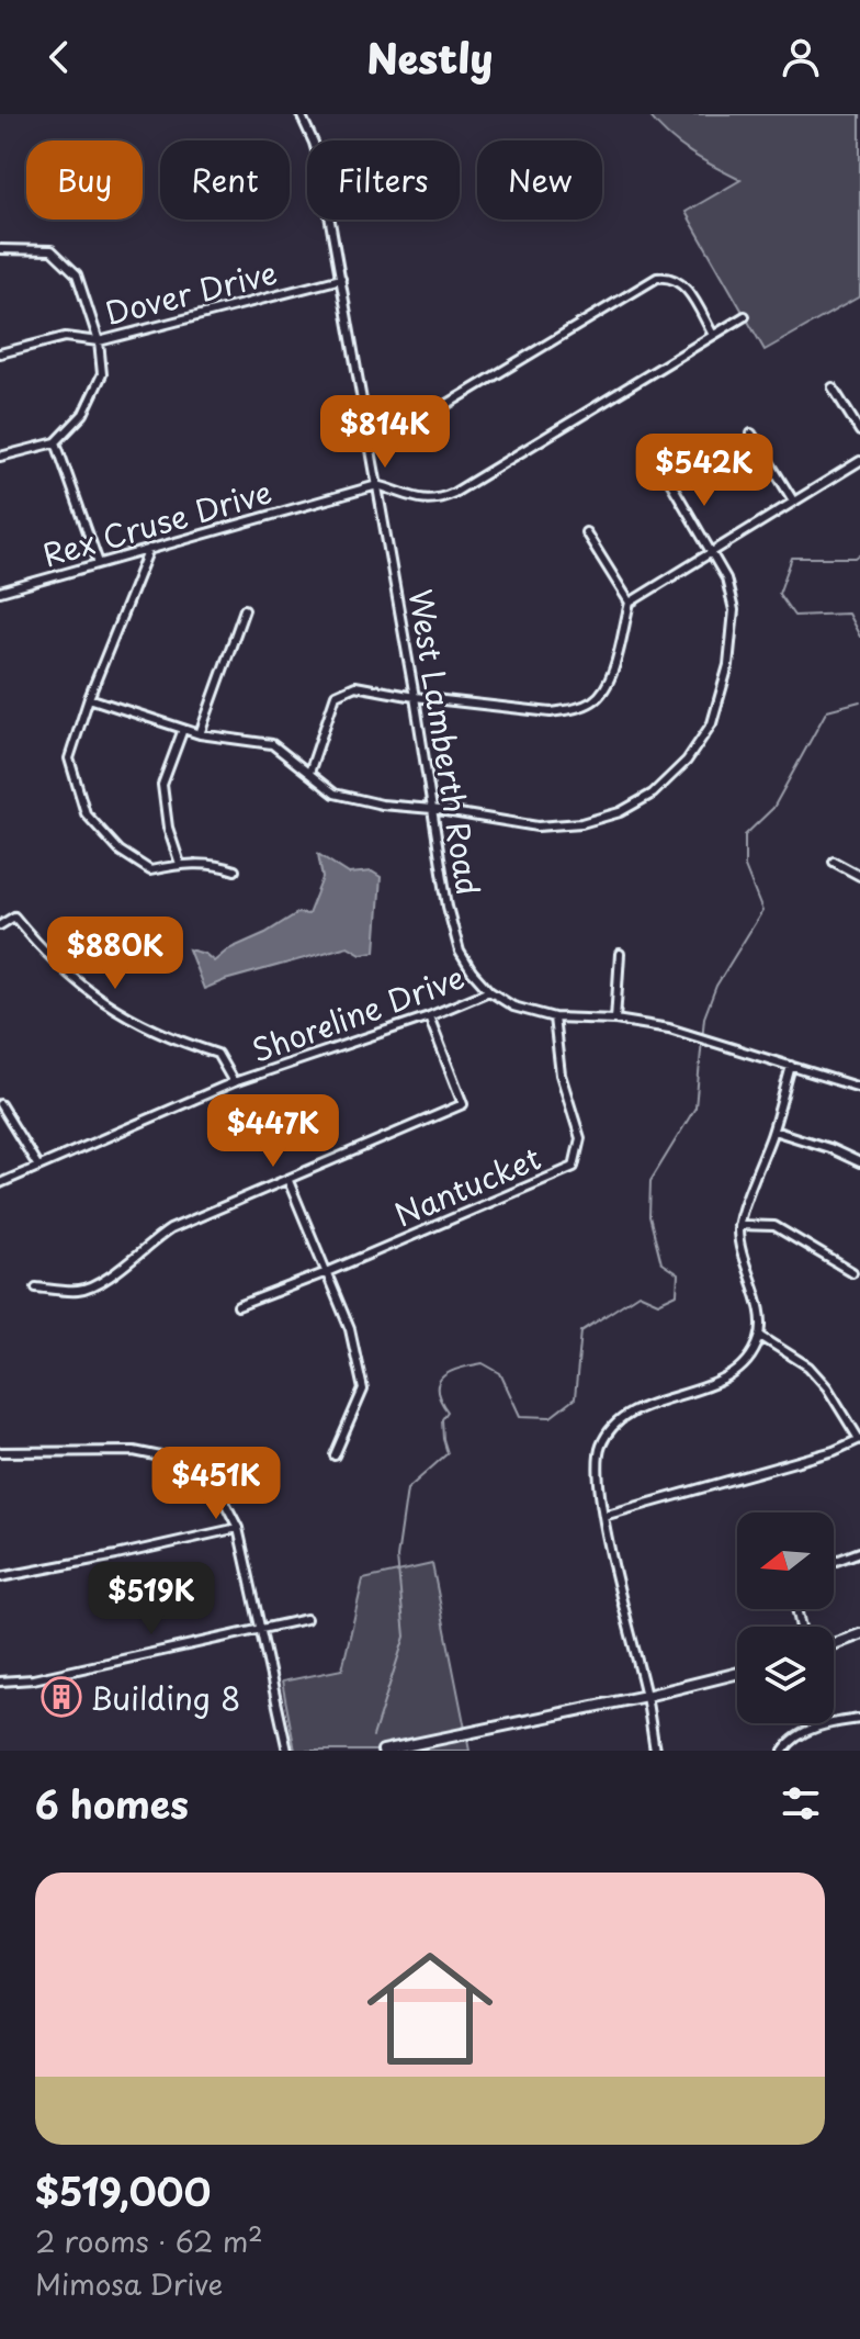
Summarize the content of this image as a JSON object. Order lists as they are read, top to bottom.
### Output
{
  "streets": {
    "street": [
      "Dover Drive",
      "Rex Cruse Drive",
      "West Lamberth Road",
      "Shoreline Drive",
      "Nantucket"
    ]
  },
  "crossings": [
    ["Dover Drive", "West Lamberth Road"],
    ["Rex Cruse Drive", "West Lamberth Road"],
    ["West Lamberth Road", "Shoreline Drive"],
    ["West Lamberth Road", "Nantucket"]
  ],
  "places": {
    "building": ["Building 8"]
  },
  "north": "left",
  "page": {
    "header": "Nestly",
    "chip": [
      "Buy",
      "Rent",
      "Filters",
      "New"
    ],
    "price": [
      "$814K",
      "$542K",
      "$880K",
      "$447K",
      "$451K",
      "$519K"
    ],
    "heading": "6 homes",
    "list": [
      {
        "name": "$519,000",
        "note": "2 rooms · 62 m² · Mimosa Drive"
      }
    ]
  }
}
